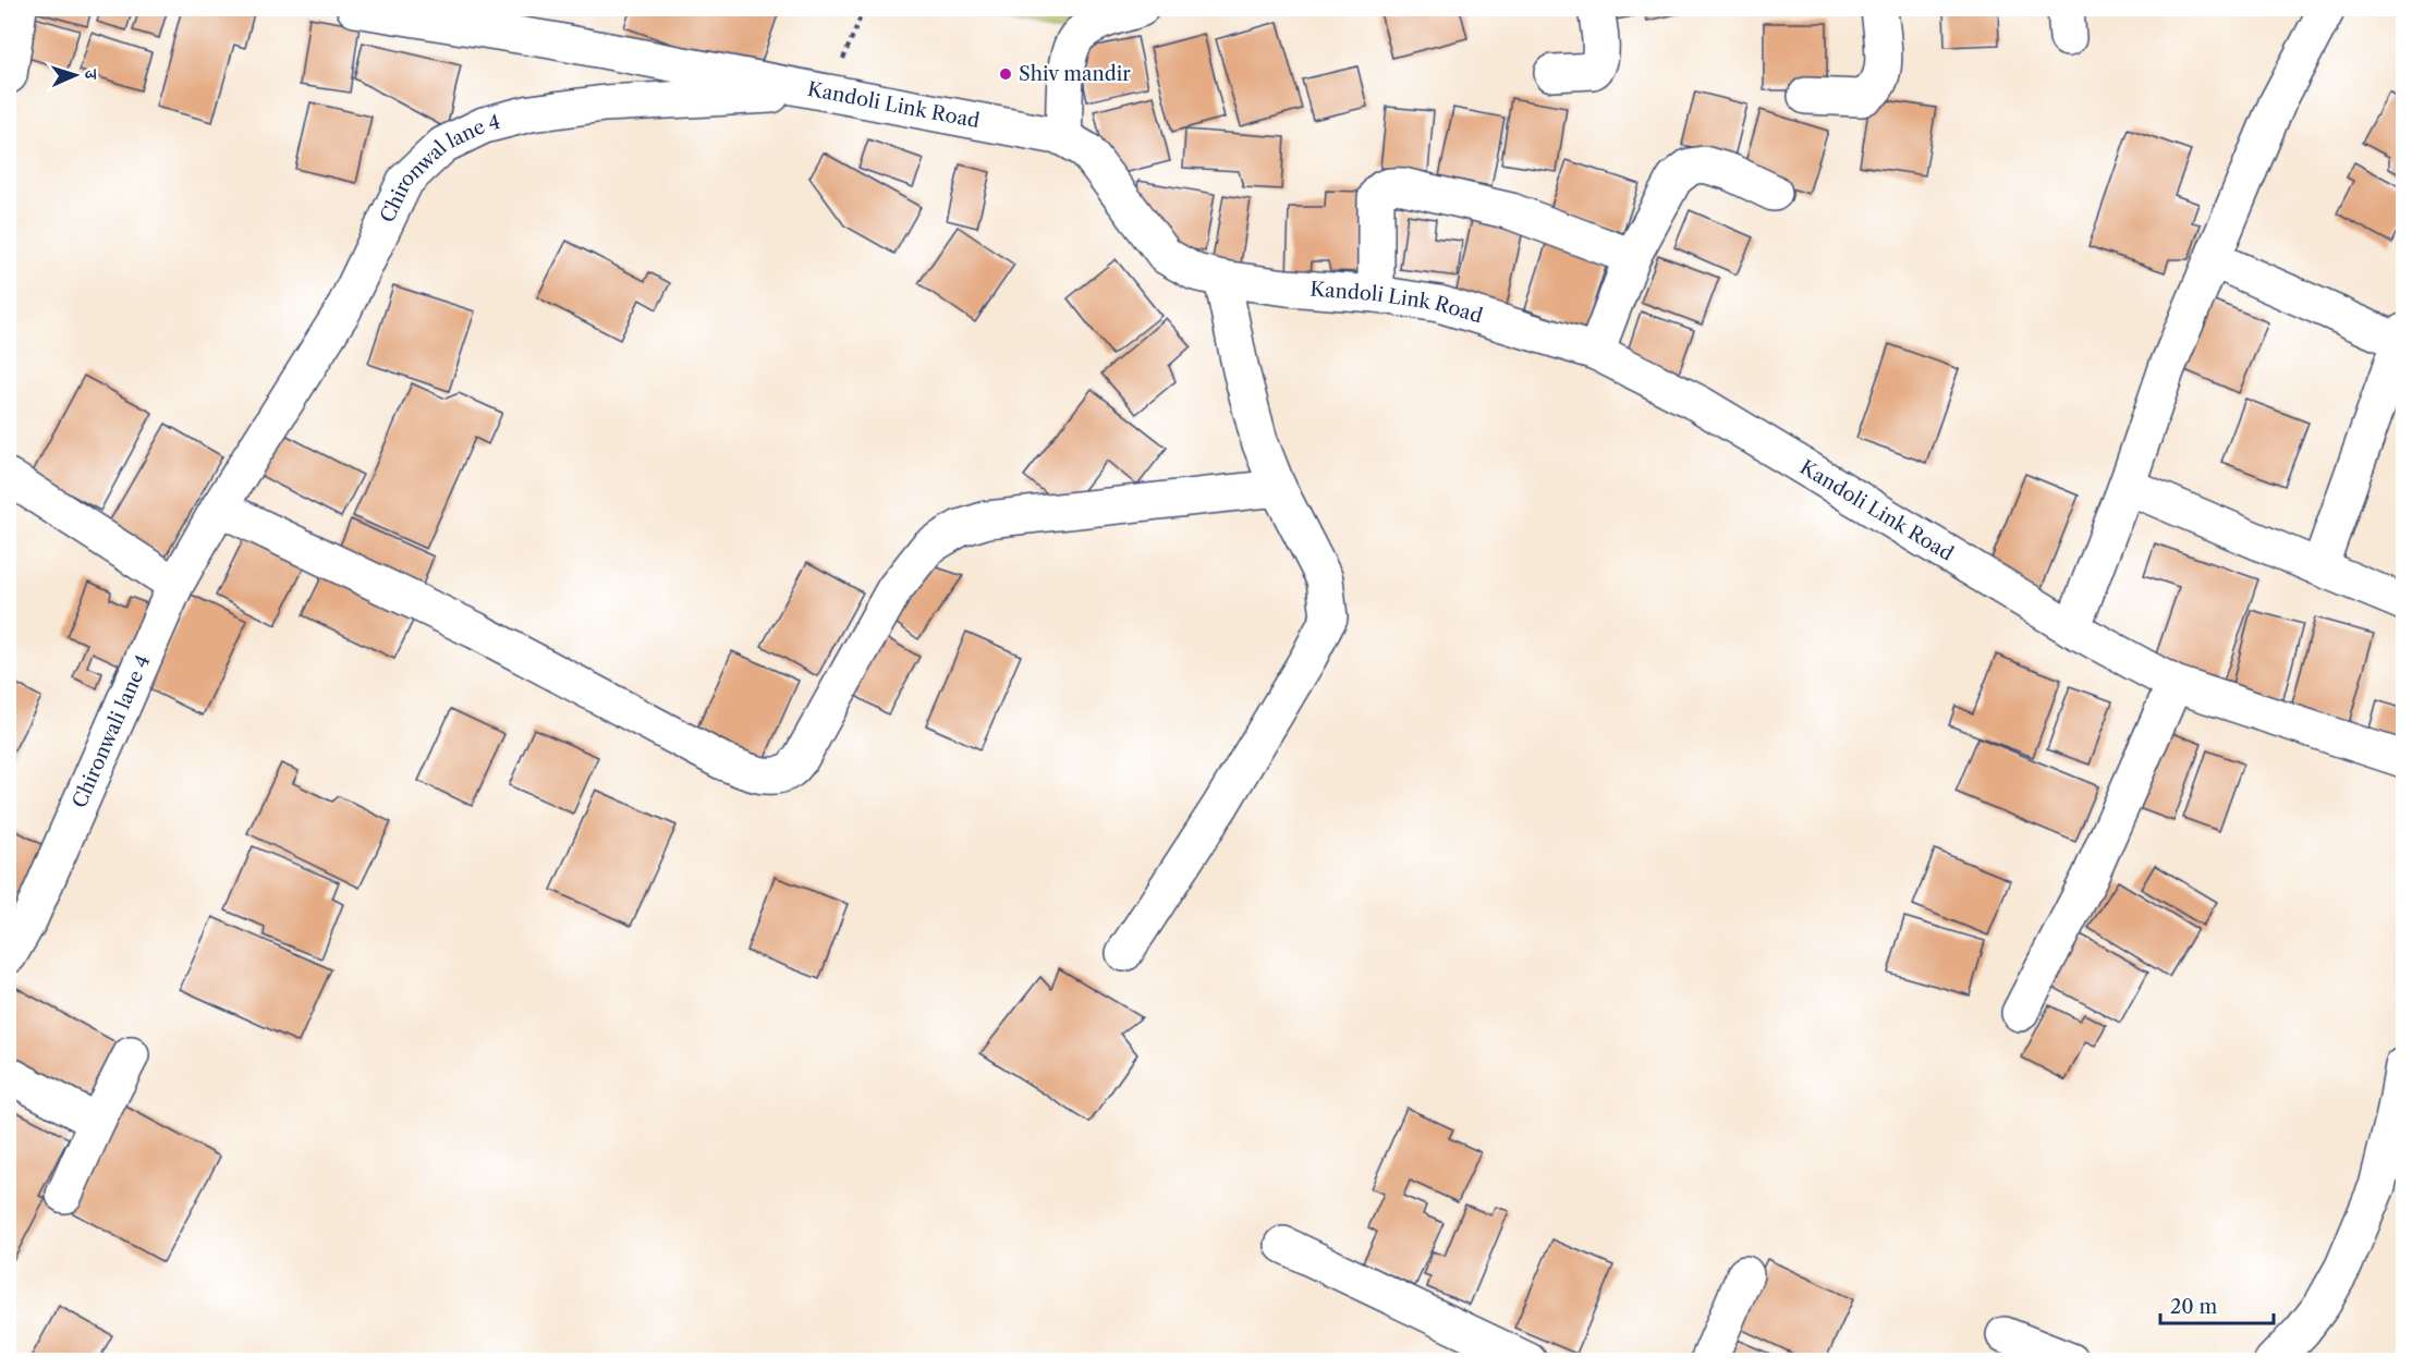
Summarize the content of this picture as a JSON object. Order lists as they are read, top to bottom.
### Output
{
  "streets": {
    "street": ["Kandoli Link Road", "Chironwal lane 4", "Chironwali lane 4"]
  },
  "crossings": [
    ["Kandoli Link Road", "Chironwal lane 4"],
    ["Chironwal lane 4", "Chironwali lane 4"]
  ],
  "places": ["Shiv mandir"],
  "scale_bar": "20 m",
  "north": "right"
}
